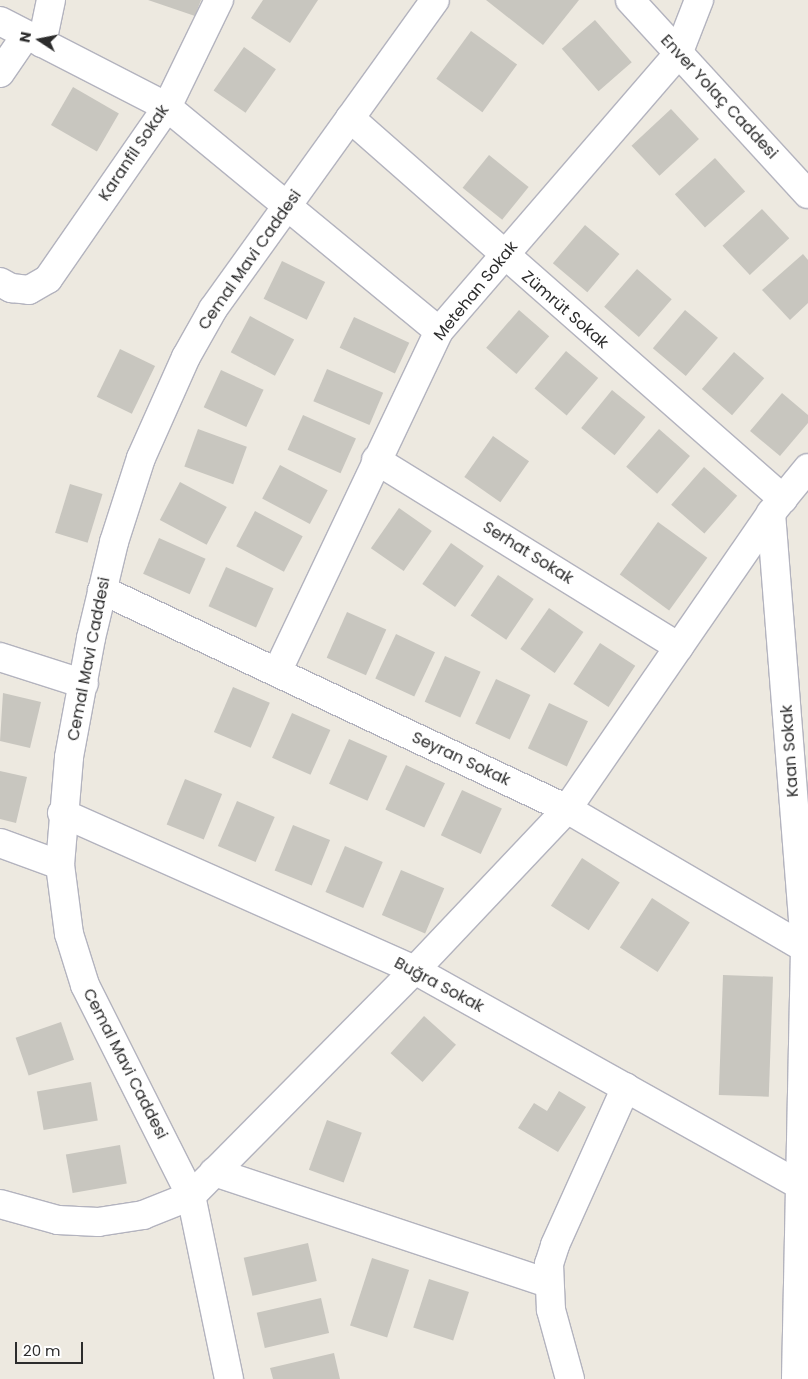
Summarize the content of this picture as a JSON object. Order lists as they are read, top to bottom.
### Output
{
  "streets": {
    "street": [
      "Enver Yolaç Caddesi",
      "Karanfil Sokak",
      "Cemal Mavi Caddesi",
      "Metehan Sokak",
      "Zümrüt Sokak",
      "Serhat Sokak",
      "Kaan Sokak",
      "Seyran Sokak",
      "Buğra Sokak"
    ]
  },
  "crossings": [
    ["Enver Yolaç Caddesi", "Metehan Sokak"],
    ["Cemal Mavi Caddesi", "Zümrüt Sokak"],
    ["Cemal Mavi Caddesi", "Seyran Sokak"],
    ["Cemal Mavi Caddesi", "Buğra Sokak"],
    ["Metehan Sokak", "Zümrüt Sokak"],
    ["Metehan Sokak", "Serhat Sokak"],
    ["Metehan Sokak", "Seyran Sokak"],
    ["Zümrüt Sokak", "Kaan Sokak"],
    ["Kaan Sokak", "Seyran Sokak"],
    ["Kaan Sokak", "Buğra Sokak"]
  ],
  "scale_bar": "20 m",
  "north": "left"
}
